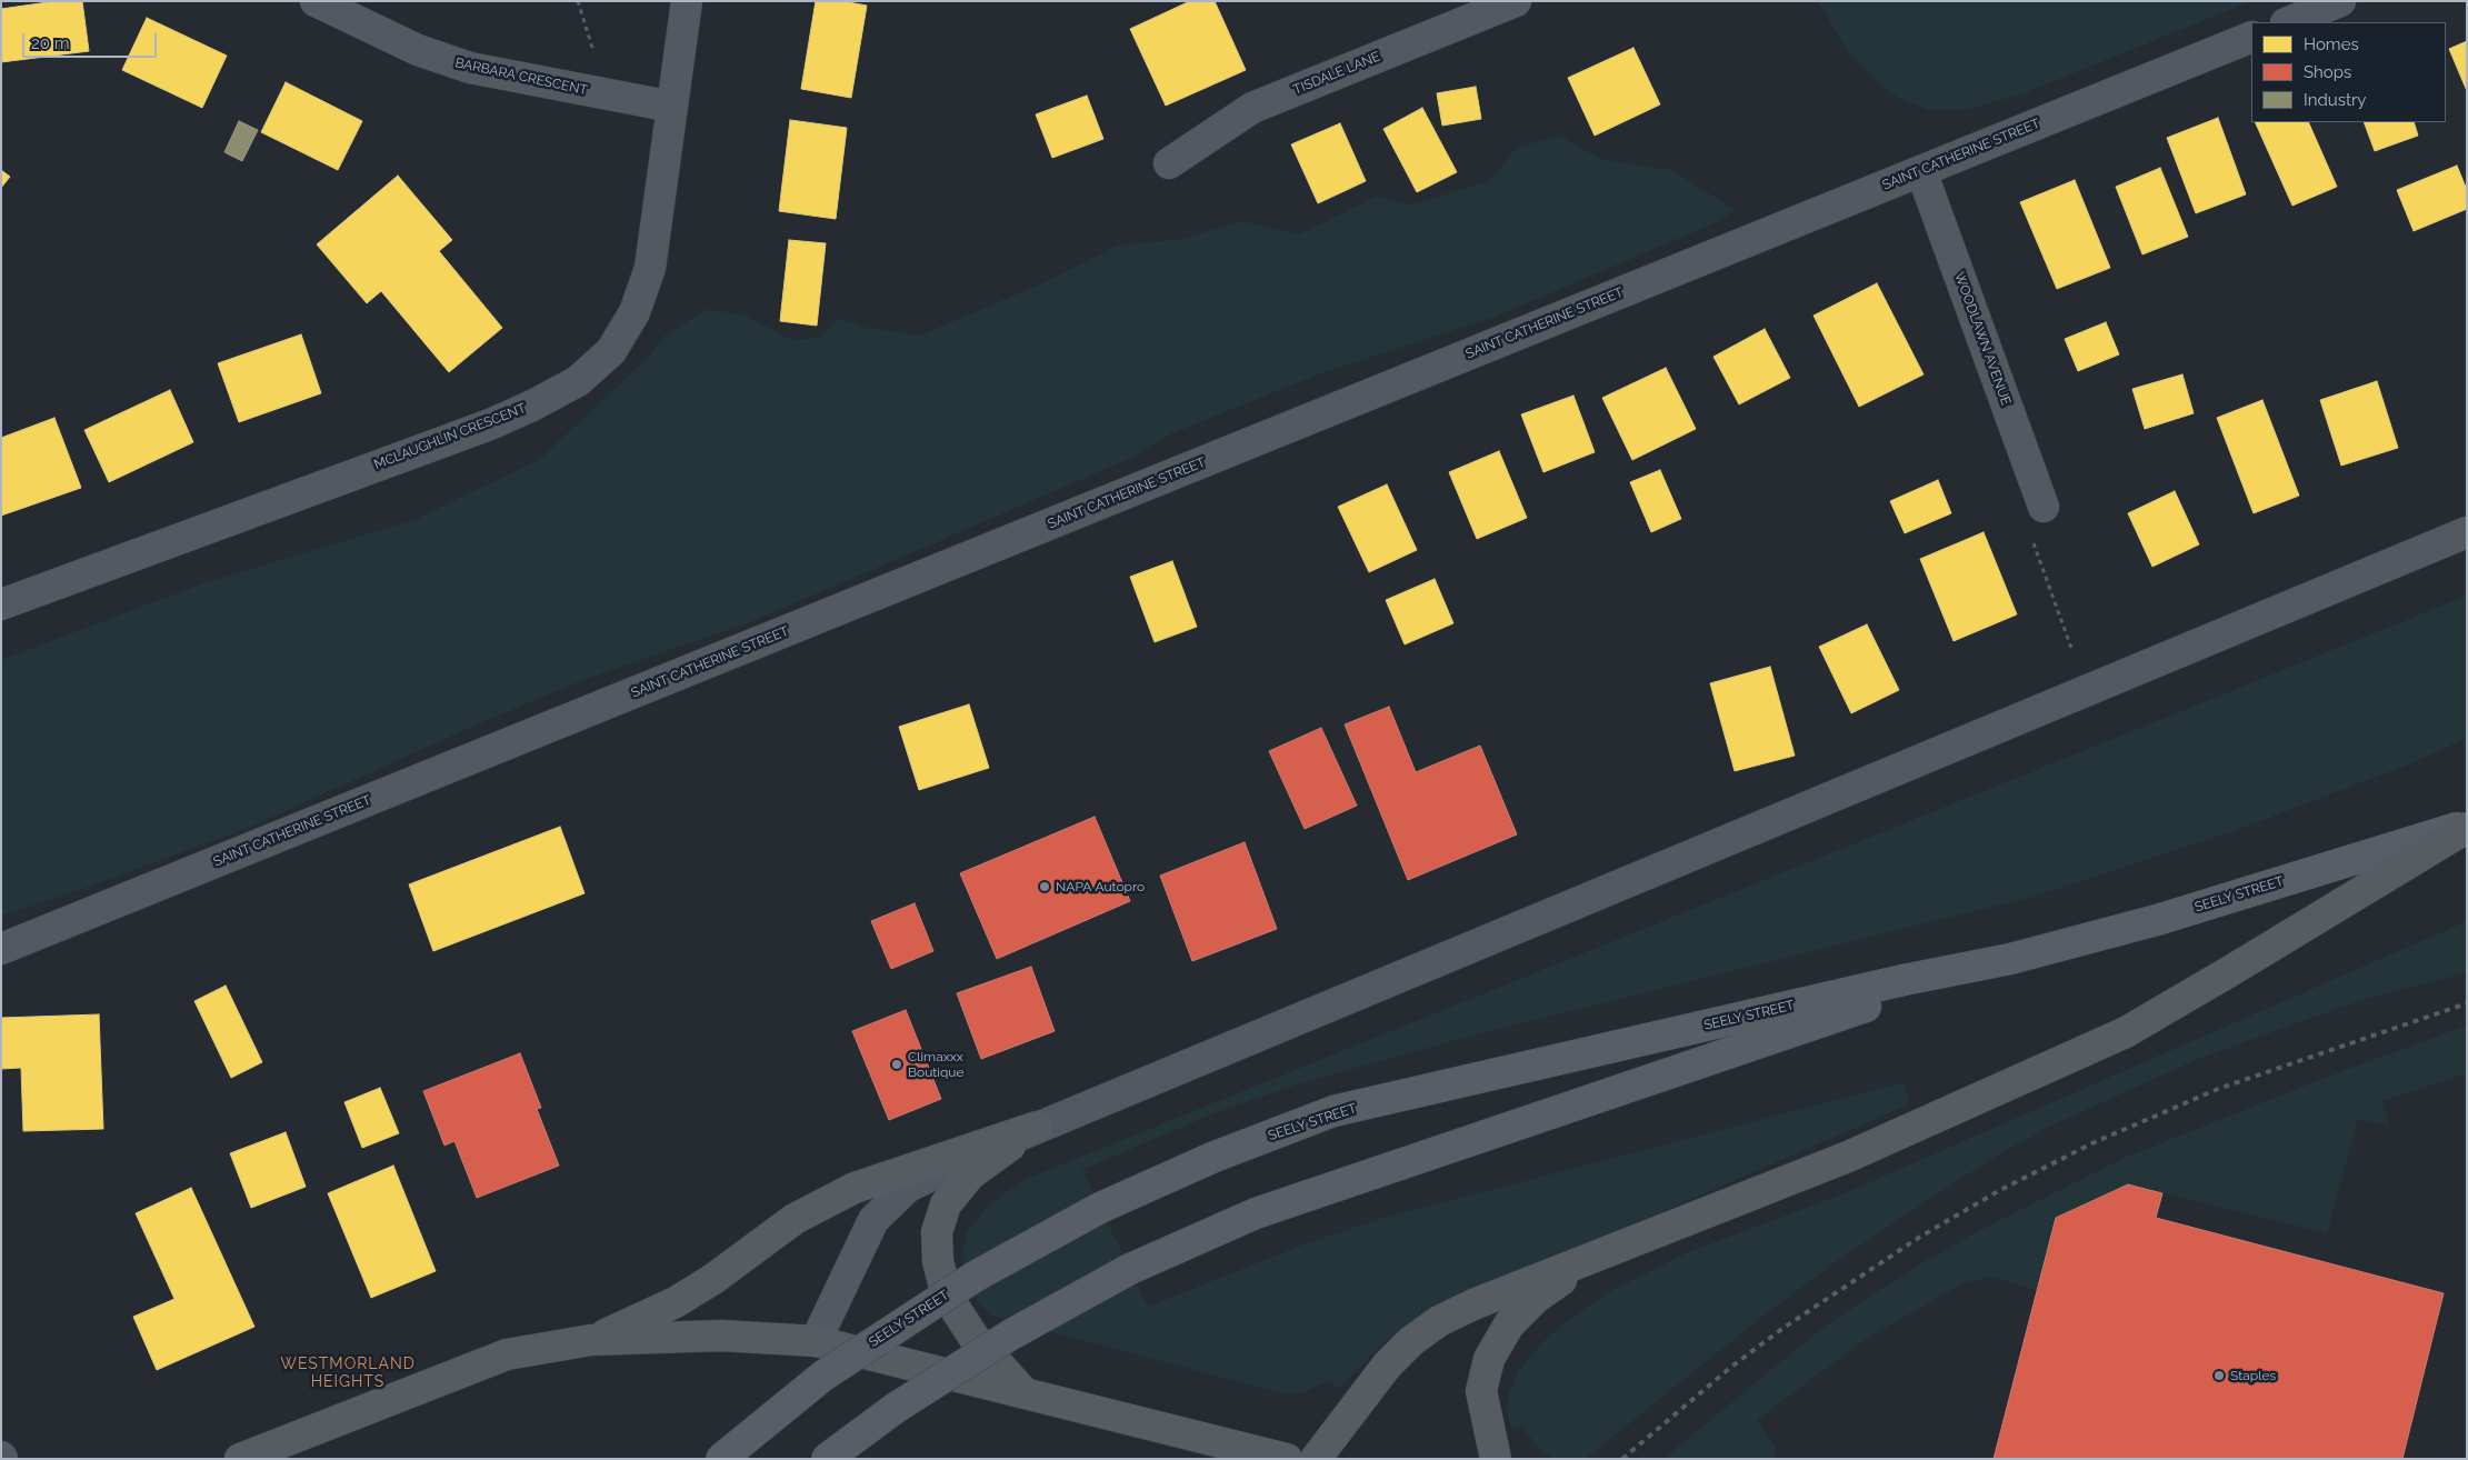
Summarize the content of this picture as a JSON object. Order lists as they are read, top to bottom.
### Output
{
  "streets": {
    "main road": ["SEELY STREET"],
    "street": [
      "TISDALE LANE",
      "BARBARA CRESCENT",
      "SAINT CATHERINE STREET",
      "WOODLAWN AVENUE",
      "MCLAUGHLIN CRESCENT"
    ]
  },
  "crossings": [
    ["BARBARA CRESCENT", "MCLAUGHLIN CRESCENT"],
    ["SAINT CATHERINE STREET", "WOODLAWN AVENUE"]
  ],
  "districts": ["WESTMORLAND HEIGHTS"],
  "places": ["NAPA Autopro", "Climaxxx Boutique", "Staples"],
  "legend": ["Homes", "Shops", "Industry"],
  "scale_bar": "20 m"
}
